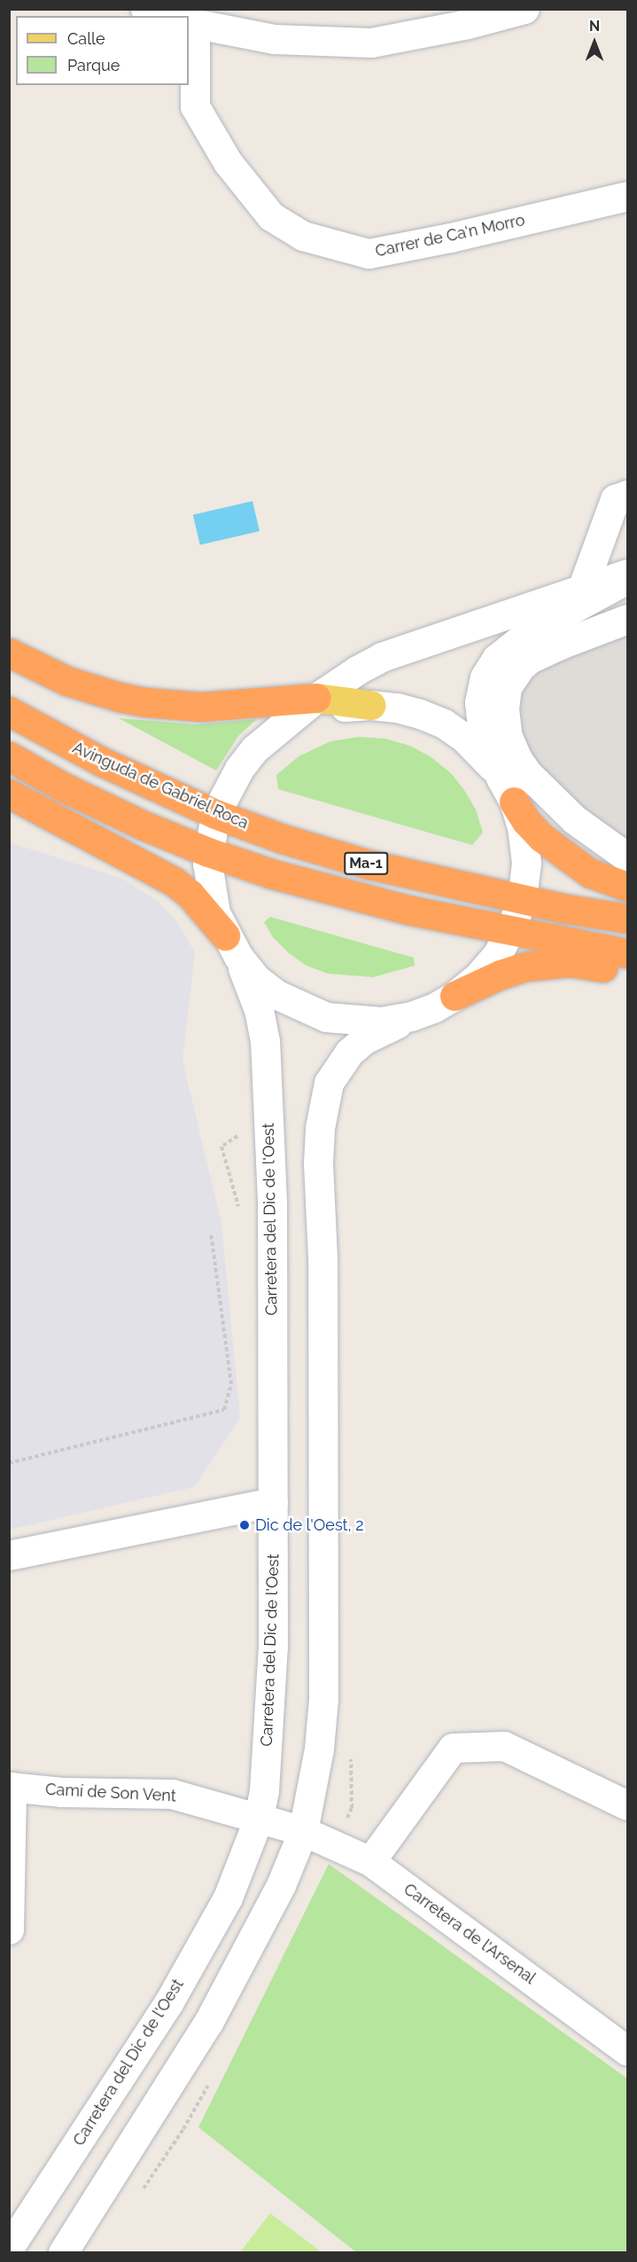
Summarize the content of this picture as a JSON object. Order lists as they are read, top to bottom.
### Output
{
  "streets": {
    "highway": ["Avinguda de Gabriel Roca", "Ma-1"],
    "street": [
      "Carrer de Ca'n Morro",
      "Carretera del Dic de l'Oest",
      "Camí de Son Vent",
      "Carretera de l'Arsenal"
    ]
  },
  "crossings": [
    ["Avinguda de Gabriel Roca", "Carretera del Dic de l'Oest"],
    ["Ma-1", "Carretera del Dic de l'Oest"],
    ["Carretera del Dic de l'Oest", "Camí de Son Vent"],
    ["Camí de Son Vent", "Carretera de l'Arsenal"]
  ],
  "places": ["Dic de l'Oest, 2"],
  "legend": ["Calle", "Parque"],
  "north": "top"
}
